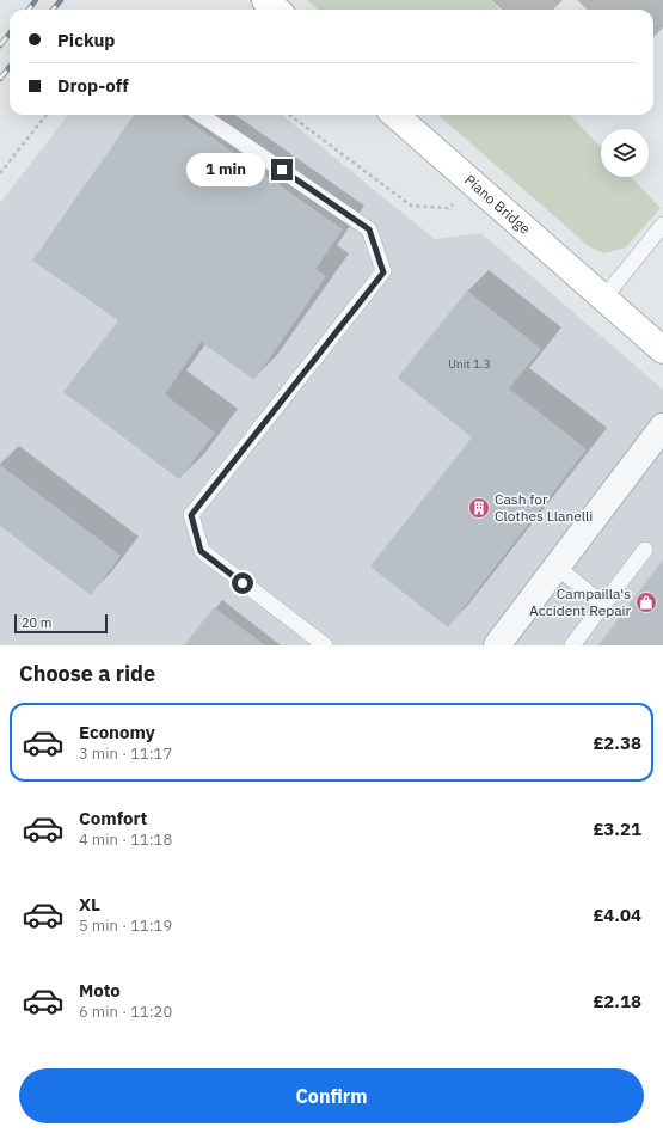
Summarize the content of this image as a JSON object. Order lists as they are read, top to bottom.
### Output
{
  "streets": {
    "main road": ["Piano Bridge"]
  },
  "places": {
    "building": ["Cash for Clothes Llanelli"],
    "shop": ["Campailla's Accident Repair"]
  },
  "house_numbers": ["Unit 1.3"],
  "scale_bar": "20 m",
  "page": {
    "banner": ["Pickup", "Drop-off"],
    "bubble": "1 min",
    "scale": "20 m",
    "heading": "Choose a ride",
    "list": [
      {
        "name": "Economy",
        "note": "3 min · 11:17",
        "value": "£2.38"
      },
      {
        "name": "Comfort",
        "note": "4 min · 11:18",
        "value": "£3.21"
      },
      {
        "name": "XL",
        "note": "5 min · 11:19",
        "value": "£4.04"
      },
      {
        "name": "Moto",
        "note": "6 min · 11:20",
        "value": "£2.18"
      }
    ],
    "buttons": "Confirm"
  }
}
